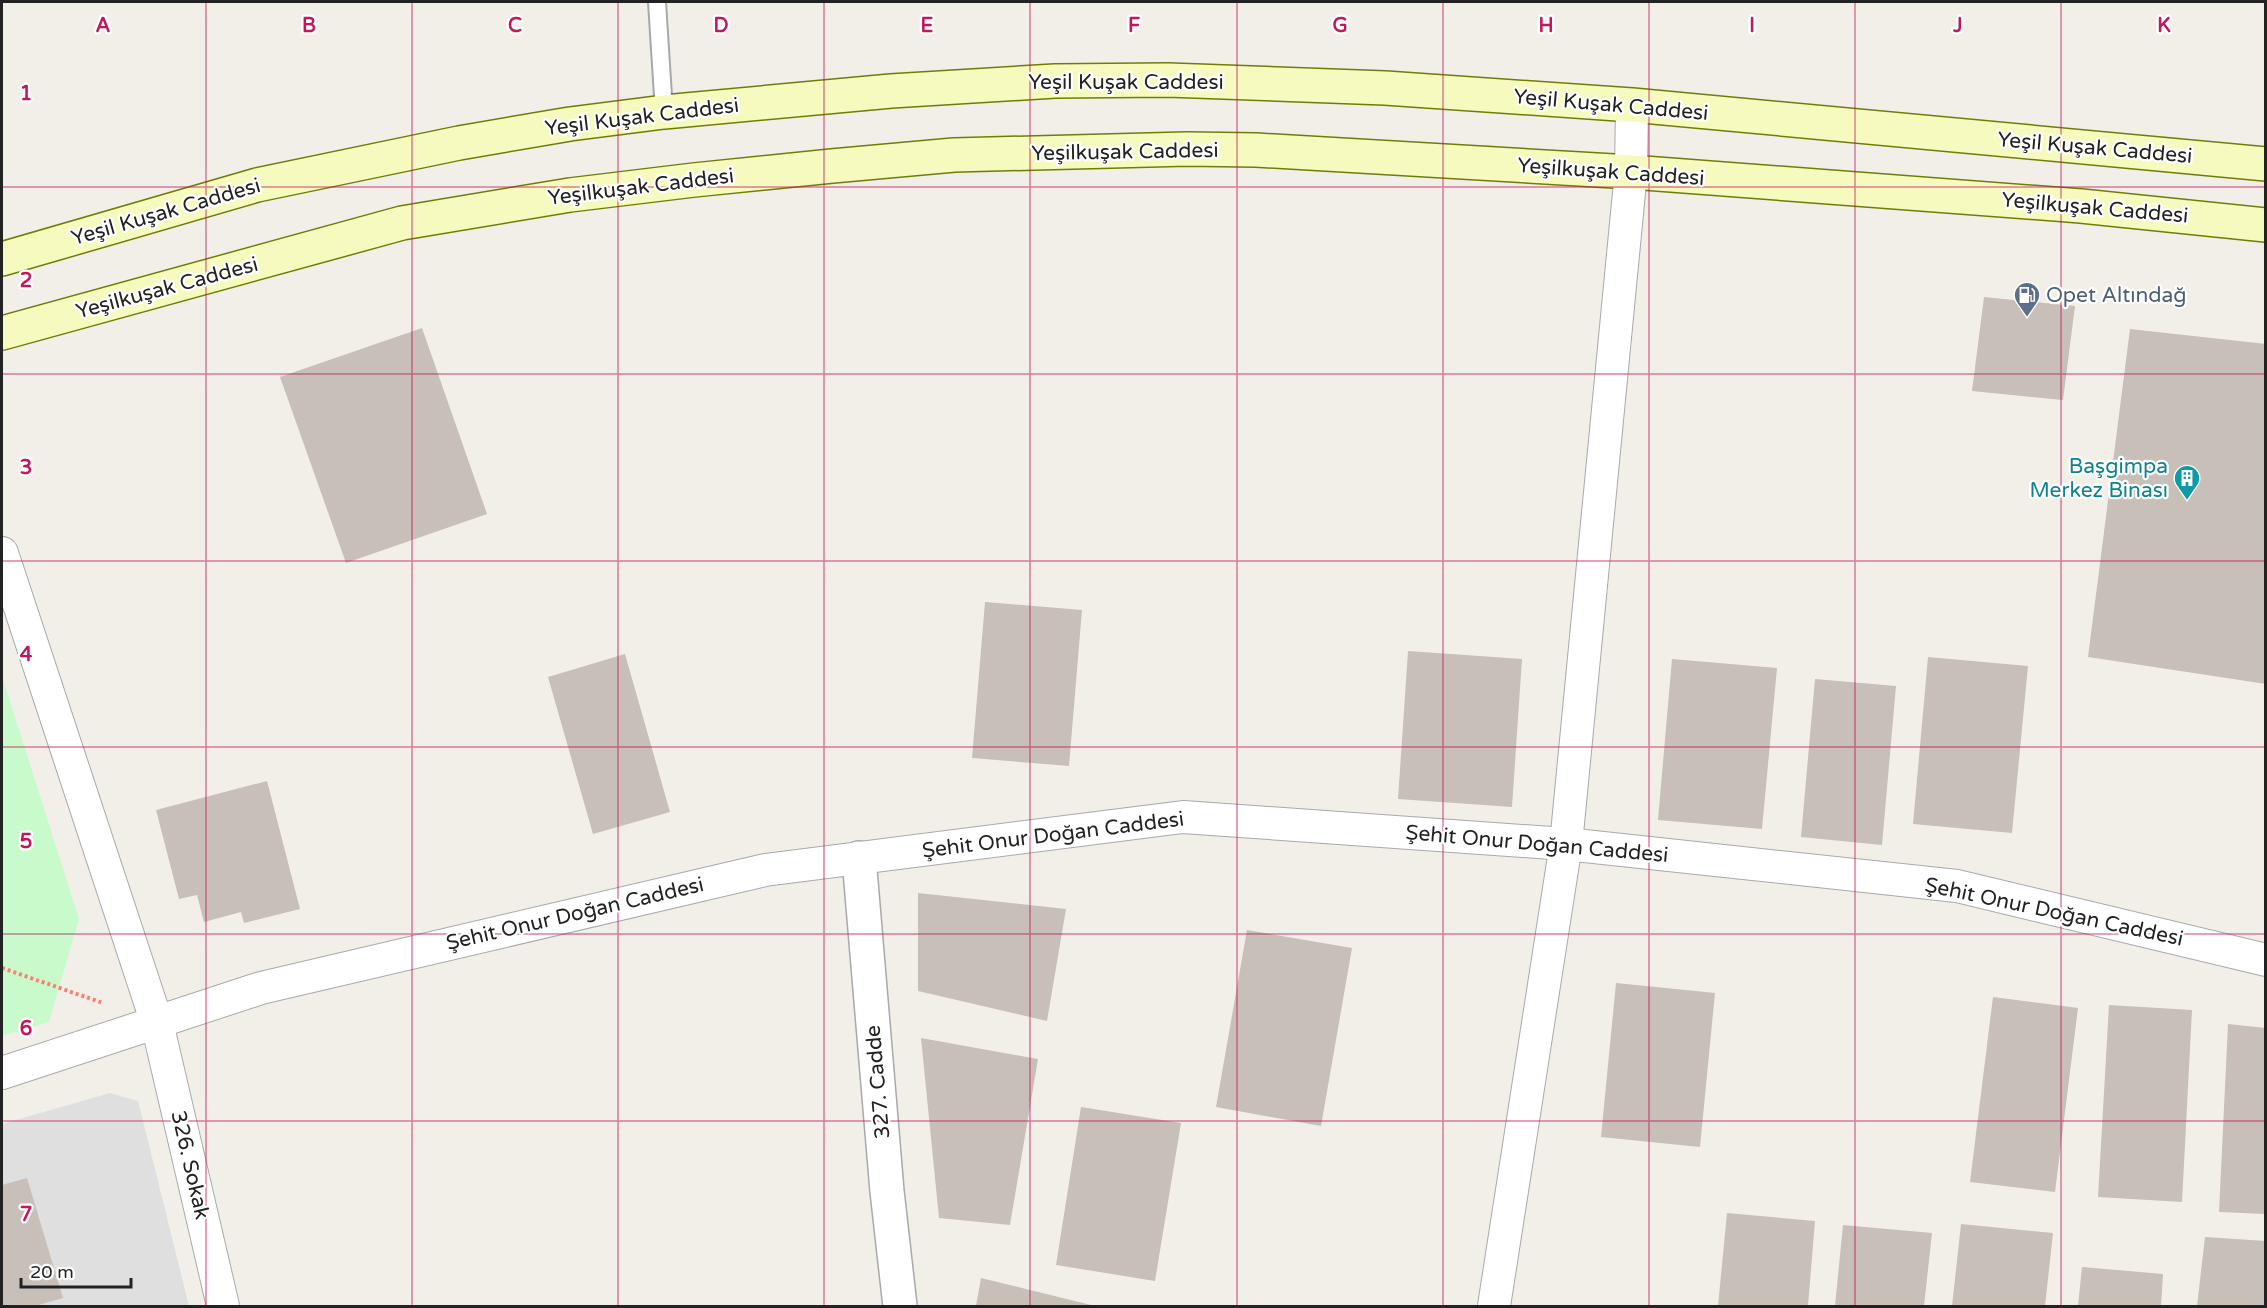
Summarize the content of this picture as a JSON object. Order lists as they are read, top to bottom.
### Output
{
  "streets": {
    "main road": ["Yeşil Kuşak Caddesi", "Yeşilkuşak Caddesi"],
    "street": ["Şehit Onur Doğan Caddesi", "327. Cadde", "326. Sokak"]
  },
  "crossings": [
    ["Şehit Onur Doğan Caddesi", "327. Cadde"],
    ["Şehit Onur Doğan Caddesi", "326. Sokak"]
  ],
  "places": {
    "fuel station": ["Opet Altındağ"],
    "building": ["Başgimpa Merkez Binası"]
  },
  "scale_bar": "20 m",
  "grid": {
    "columns": [
      "A",
      "B",
      "C",
      "D",
      "E",
      "F",
      "G",
      "H",
      "I",
      "J",
      "K"
    ],
    "rows": [
      "1",
      "2",
      "3",
      "4",
      "5",
      "6",
      "7"
    ]
  }
}
